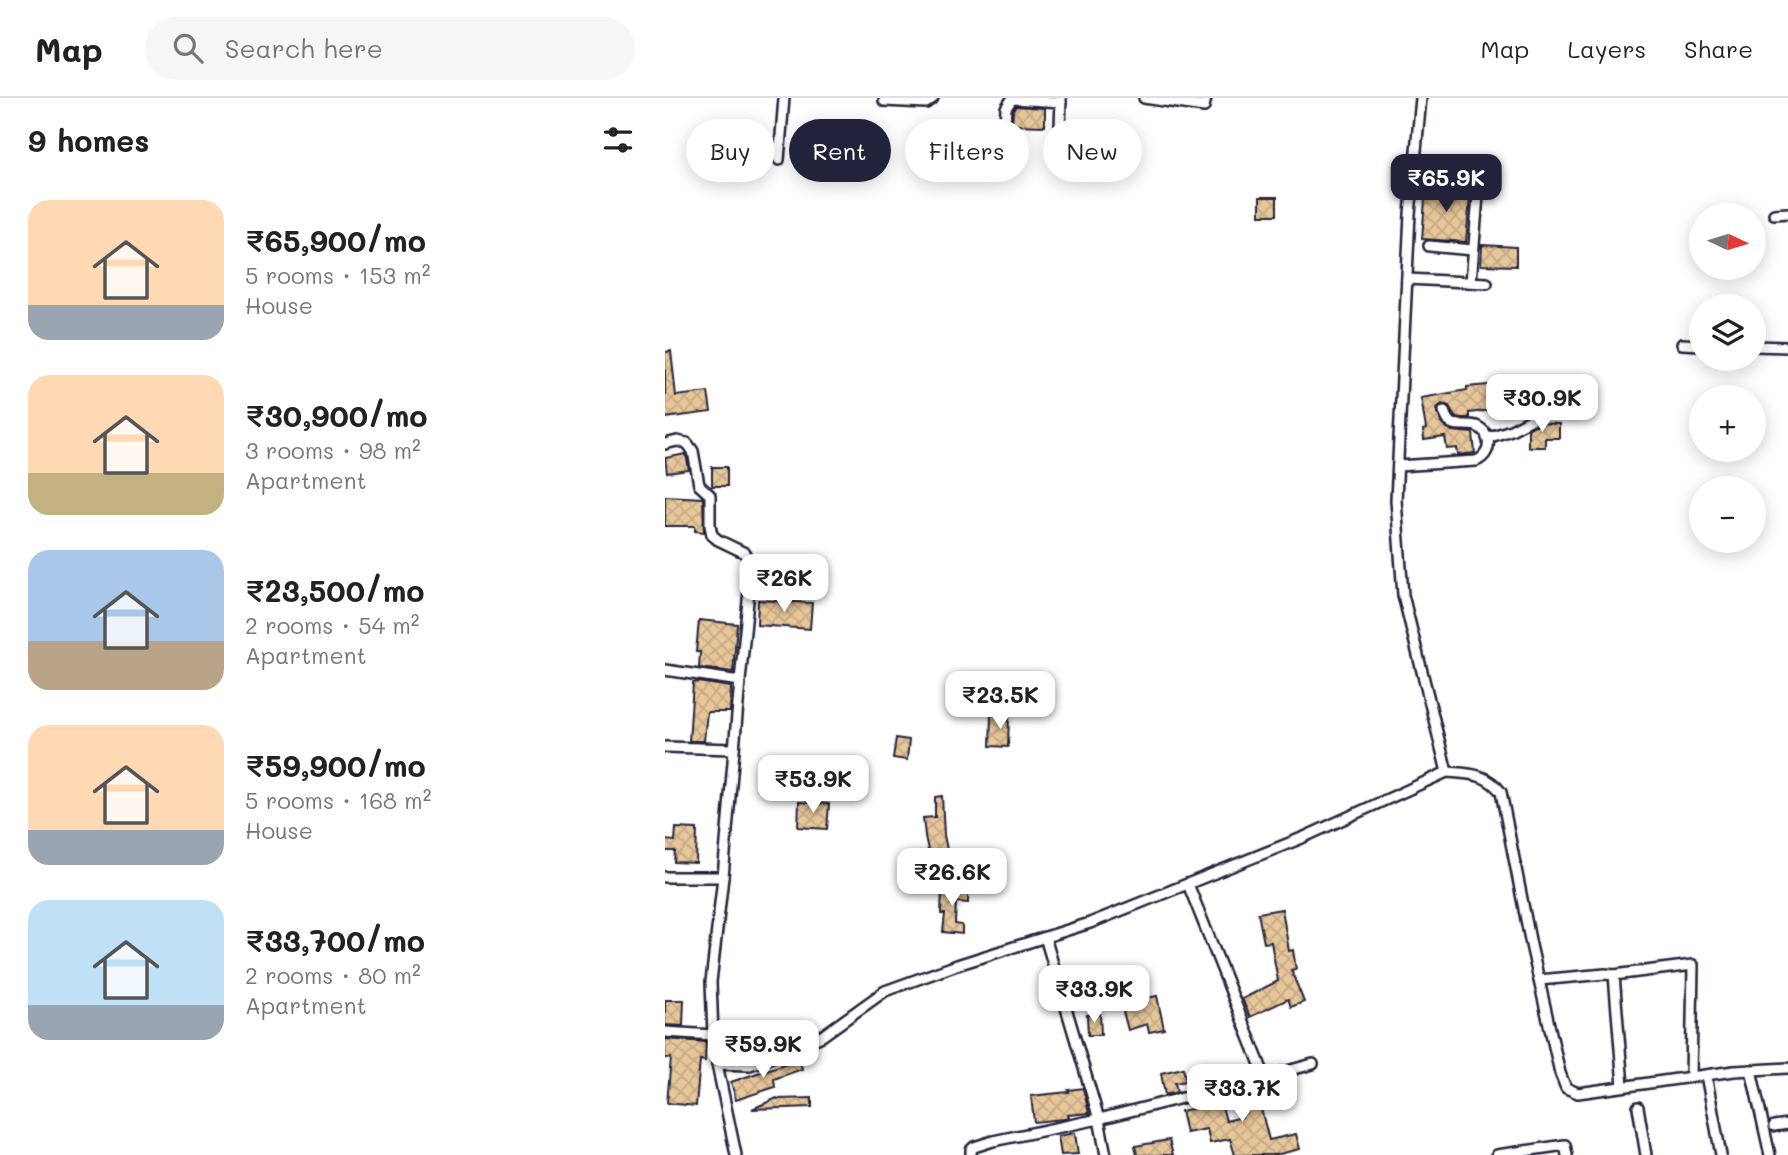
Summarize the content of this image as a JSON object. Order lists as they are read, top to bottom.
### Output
{
  "north": "right",
  "page": {
    "header": "Map",
    "search": "Search here",
    "nav": ["Map", "Layers", "Share"],
    "heading": "9 homes",
    "chip": [
      "Buy",
      "Rent",
      "Filters",
      "New"
    ],
    "price": [
      "₹65.9K",
      "₹30.9K",
      "₹26K",
      "₹23.5K",
      "₹53.9K",
      "₹26.6K",
      "₹33.9K",
      "₹59.9K",
      "₹33.7K"
    ],
    "list": [
      {
        "name": "₹65,900/mo",
        "note": "5 rooms · 153 m² · House"
      },
      {
        "name": "₹30,900/mo",
        "note": "3 rooms · 98 m² · Apartment"
      },
      {
        "name": "₹23,500/mo",
        "note": "2 rooms · 54 m² · Apartment"
      },
      {
        "name": "₹59,900/mo",
        "note": "5 rooms · 168 m² · House"
      },
      {
        "name": "₹33,700/mo",
        "note": "2 rooms · 80 m² · Apartment"
      }
    ],
    "map_buttons": ["+", "−"]
  }
}
